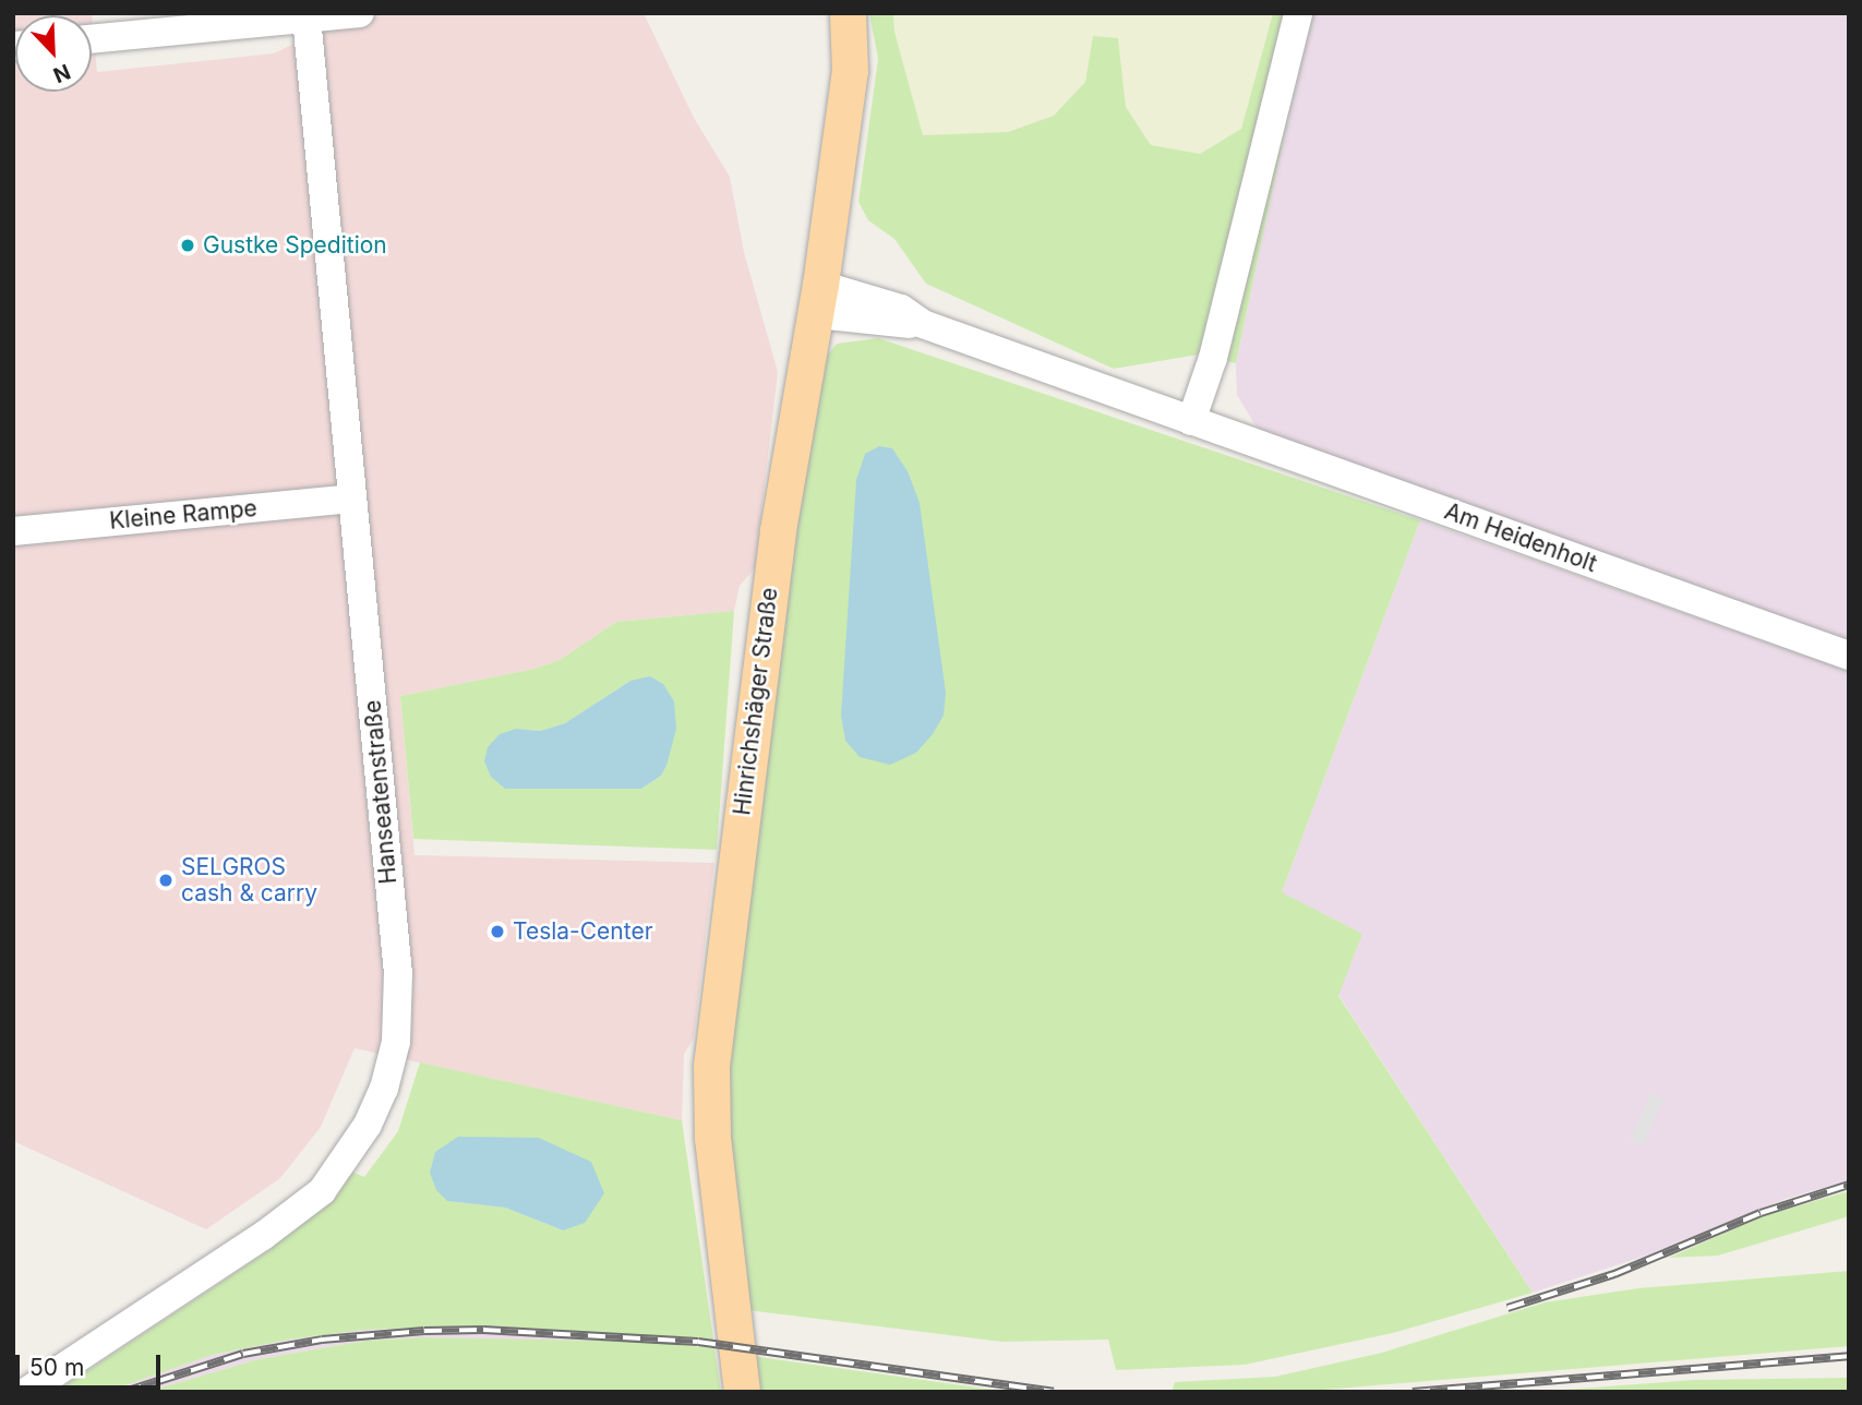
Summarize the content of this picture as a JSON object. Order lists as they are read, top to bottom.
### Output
{
  "streets": {
    "main road": ["Hinrichshäger Straße"],
    "street": ["Kleine Rampe", "Am Heidenholt", "Hanseatenstraße"]
  },
  "crossings": [
    ["Kleine Rampe", "Hanseatenstraße"],
    ["Am Heidenholt", "Hinrichshäger Straße"]
  ],
  "places": ["Gustke Spedition", "SELGROS cash & carry", "Tesla-Center"],
  "scale_bar": "50 m",
  "north": "bottom right"
}
